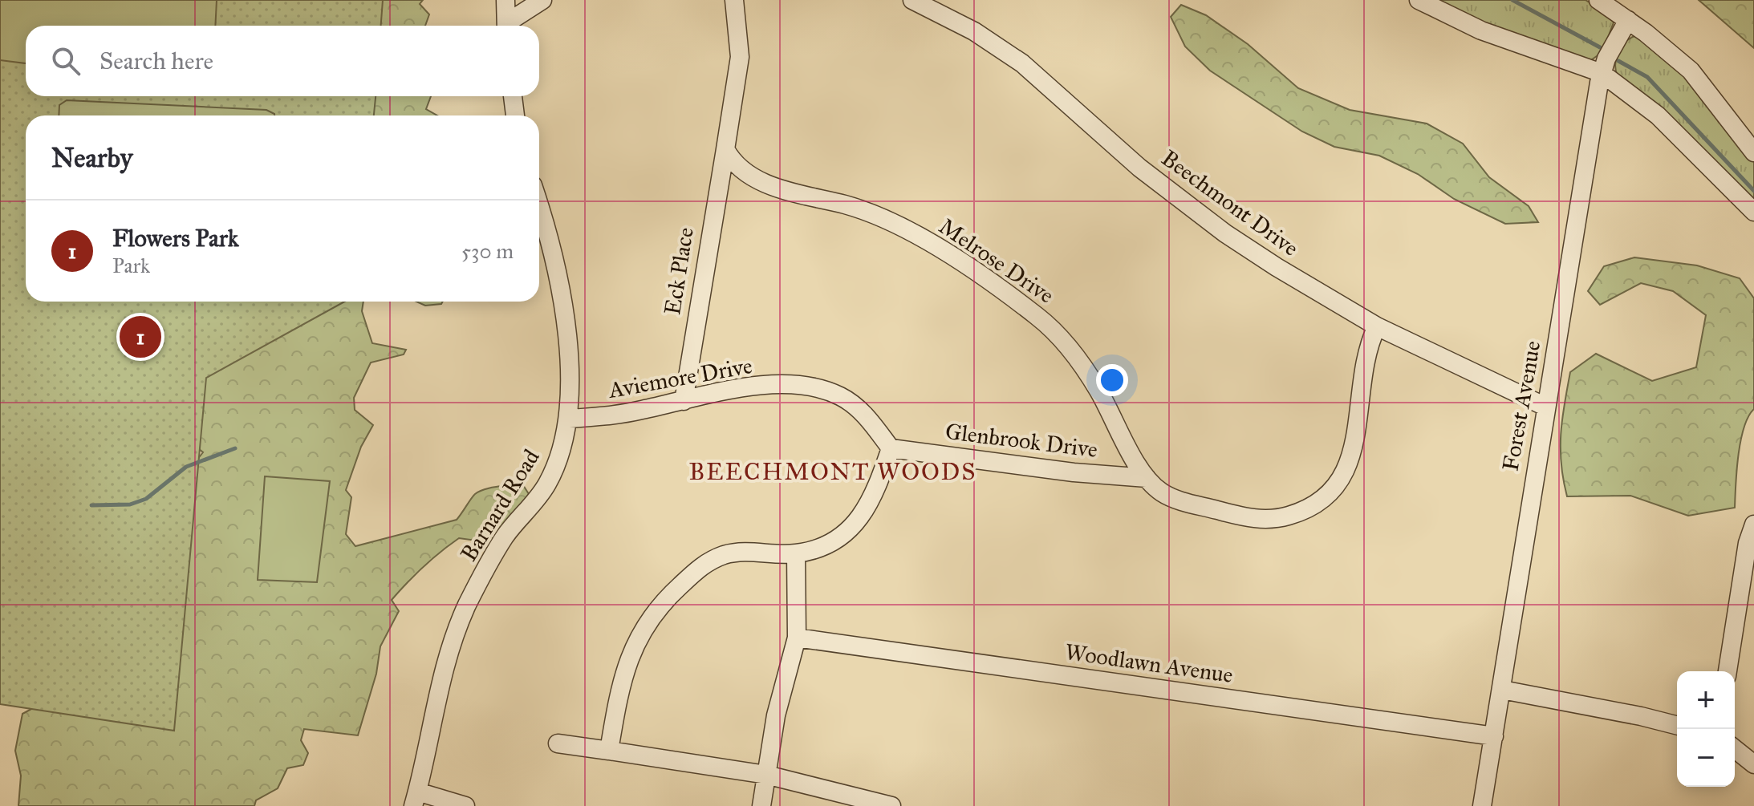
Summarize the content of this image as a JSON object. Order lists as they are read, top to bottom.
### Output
{
  "streets": {
    "street": [
      "Beechmont Drive",
      "Melrose Drive",
      "Eck Place",
      "Aviemore Drive",
      "Forest Avenue",
      "Glenbrook Drive",
      "Barnard Road",
      "Woodlawn Avenue"
    ]
  },
  "crossings": [
    ["Beechmont Drive", "Melrose Drive"],
    ["Beechmont Drive", "Forest Avenue"],
    ["Melrose Drive", "Eck Place"],
    ["Melrose Drive", "Glenbrook Drive"],
    ["Eck Place", "Aviemore Drive"],
    ["Aviemore Drive", "Glenbrook Drive"],
    ["Aviemore Drive", "Barnard Road"],
    ["Forest Avenue", "Woodlawn Avenue"]
  ],
  "districts": ["BEECHMONT WOODS"],
  "page": {
    "search": "Search here",
    "heading": "Nearby",
    "list": [
      {
        "mark": "1",
        "name": "Flowers Park",
        "note": "Park",
        "value": "530 m"
      }
    ],
    "pins": "1",
    "map_buttons": ["+", "−"]
  }
}
